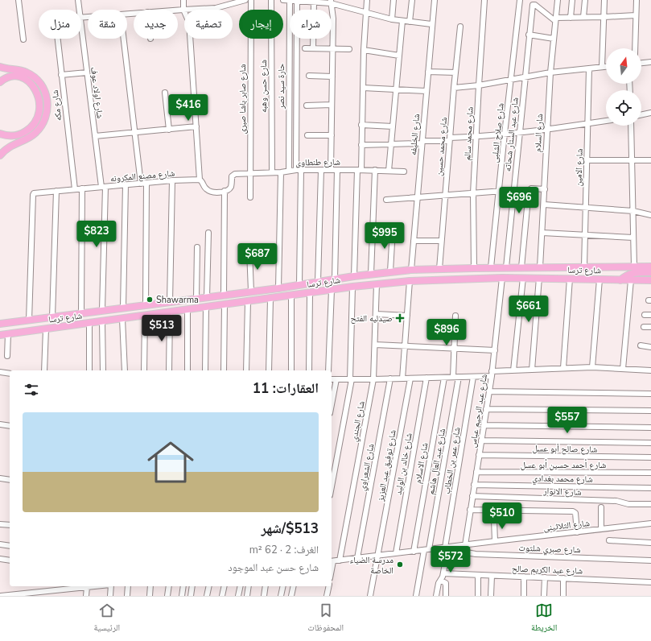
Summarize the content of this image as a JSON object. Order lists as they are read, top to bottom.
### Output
{
  "streets": {
    "main road": ["شارع ترسا"],
    "street": [
      "شارع حسن وهبه",
      "حارة سيد نصر",
      "شارع اولاد عوف",
      "شارع صابر باشا صبرى",
      "شارع مكه",
      "شارع صلاح الشلبى",
      "شارع السلام",
      "شارع محمد سالم",
      "شارع الخليفه",
      "شارع عبد الستار شحاته",
      "شارع محمد حسين",
      "شارع طنطاوى",
      "شارع الامين",
      "شارع مصنع المكرونه",
      "شارع عبد الرحيم عباس",
      "شارع الجندي",
      "شارع صالح أبو عسل",
      "شارع عمر بن الخطاب",
      "شارع عبد العال هاشم",
      "شارع الاسلام",
      "شارع خالد بن الوليد",
      "شارع أحمد حسين أبو عسل",
      "شارع توفيق عبد العزيز",
      "شارع الشعراوي",
      "شارع محمد بغدادي",
      "شارع الانوار",
      "شارع الثلاثينى",
      "شارع صبري شلتوت",
      "شارع عبد الكريم صالح"
    ]
  },
  "crossings": [
    ["شارع حسن وهبه", "شارع طنطاوى"],
    ["حارة سيد نصر", "شارع طنطاوى"],
    ["شارع اولاد عوف", "شارع مصنع المكرونه"],
    ["شارع اولاد عوف", "شارع ترسا"],
    ["شارع صابر باشا صبرى", "شارع طنطاوى"],
    ["شارع مكه", "شارع مصنع المكرونه"],
    ["شارع صلاح الشلبى", "شارع ترسا"],
    ["شارع السلام", "شارع عبد الستار شحاته"],
    ["شارع السلام", "شارع ترسا"],
    ["شارع محمد سالم", "شارع ترسا"],
    ["شارع الخليفه", "شارع ترسا"],
    ["شارع عبد الستار شحاته", "شارع ترسا"],
    ["شارع محمد حسين", "شارع ترسا"],
    ["شارع الامين", "شارع ترسا"],
    ["شارع مصنع المكرونه", "شارع ترسا"],
    ["شارع ترسا", "شارع عبد الرحيم عباس"],
    ["شارع ترسا", "شارع الجندي"],
    ["شارع عبد الرحيم عباس", "شارع صالح أبو عسل"],
    ["شارع عبد الرحيم عباس", "شارع أحمد حسين أبو عسل"],
    ["شارع عبد الرحيم عباس", "شارع محمد بغدادي"],
    ["شارع عبد الرحيم عباس", "شارع الانوار"],
    ["شارع عبد الرحيم عباس", "شارع الثلاثينى"],
    ["شارع الجندي", "شارع الثلاثينى"],
    ["شارع عمر بن الخطاب", "شارع الثلاثينى"],
    ["شارع عمر بن الخطاب", "شارع صبري شلتوت"],
    ["شارع عمر بن الخطاب", "شارع عبد الكريم صالح"],
    ["شارع عبد العال هاشم", "شارع الثلاثينى"],
    ["شارع الاسلام", "شارع الثلاثينى"],
    ["شارع خالد بن الوليد", "شارع الثلاثينى"],
    ["شارع توفيق عبد العزيز", "شارع الثلاثينى"],
    ["شارع الشعراوي", "شارع الثلاثينى"],
    ["شارع الثلاثينى", "شارع صبري شلتوت"]
  ],
  "places": {
    "other": ["Shawarma", "مدرسة الضياء الخاصة"],
    "health": ["صيدليه الفتح"]
  },
  "north": "top",
  "page": {
    "chip": [
      "شراء",
      "إيجار",
      "تصفية",
      "جديد",
      "شقة",
      "منزل"
    ],
    "price": [
      "$416",
      "$696",
      "$823",
      "$995",
      "$687",
      "$661",
      "$513",
      "$896",
      "$557",
      "$510",
      "$572"
    ],
    "heading": "العقارات: 11",
    "list": [
      {
        "name": "$513/شهر",
        "note": "الغرف: 2 · 62 m² · شارع حسن عبد الموجود"
      }
    ],
    "tabs": ["الخريطة", "المحفوظات", "الرئيسية"]
  }
}
